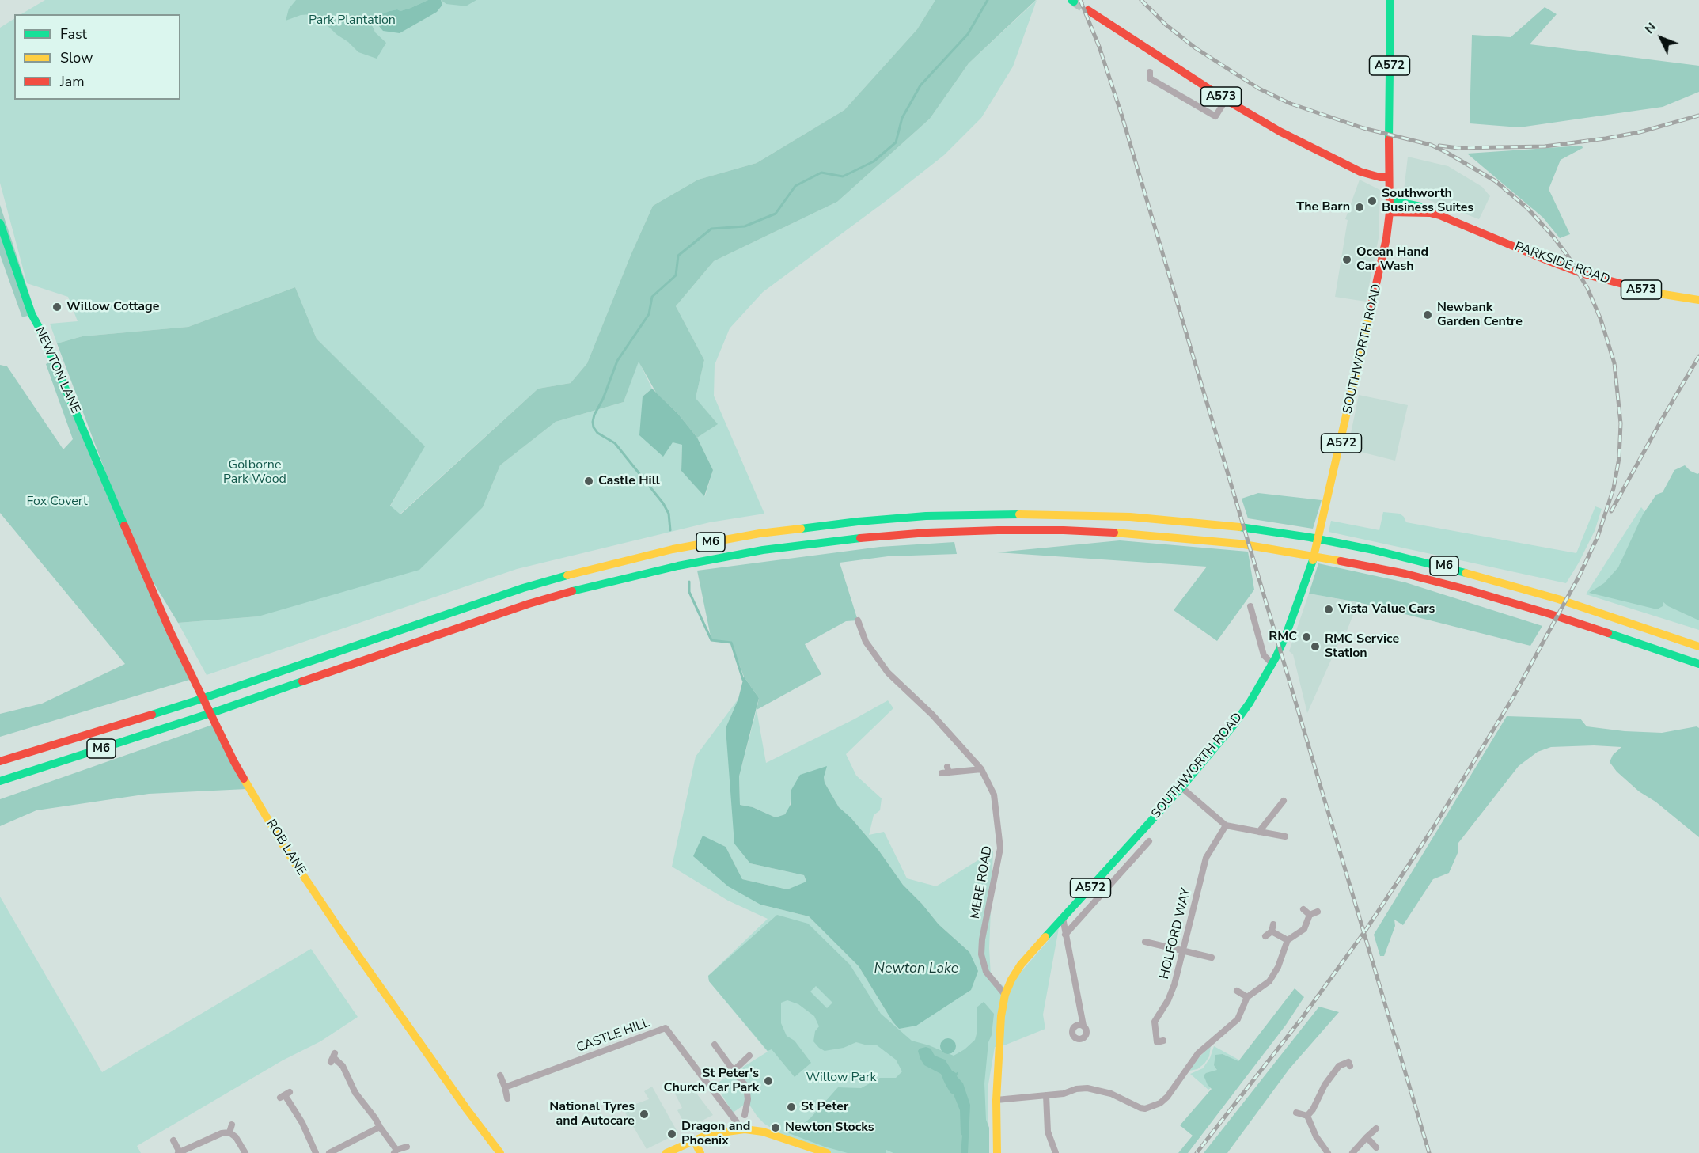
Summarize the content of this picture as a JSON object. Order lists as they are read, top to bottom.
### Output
{
  "streets": {
    "main road": [
      "A572",
      "A573",
      "PARKSIDE ROAD",
      "SOUTHWORTH ROAD",
      "NEWTON LANE",
      "M6",
      "ROB LANE"
    ],
    "street": ["MERE ROAD", "HOLFORD WAY", "CASTLE HILL"]
  },
  "crossings": [
    ["A572", "A573"],
    ["A572", "SOUTHWORTH ROAD"],
    ["A573", "SOUTHWORTH ROAD"],
    ["PARKSIDE ROAD", "SOUTHWORTH ROAD"],
    ["SOUTHWORTH ROAD", "MERE ROAD"],
    ["NEWTON LANE", "ROB LANE"]
  ],
  "water": ["Newton Lake"],
  "parks": [
    "Park Plantation",
    "Golborne Park Wood",
    "Fox Covert",
    "Willow Park"
  ],
  "places": [
    "Southworth Business Suites",
    "The Barn",
    "Ocean Hand Car Wash",
    "Willow Cottage",
    "Newbank Garden Centre",
    "Castle Hill",
    "Vista Value Cars",
    "RMC",
    "RMC Service Station",
    "St Peter's Church Car Park",
    "St Peter",
    "National Tyres and Autocare",
    "Newton Stocks",
    "Dragon and Phoenix"
  ],
  "legend": ["Fast", "Slow", "Jam"],
  "north": "top left"
}
